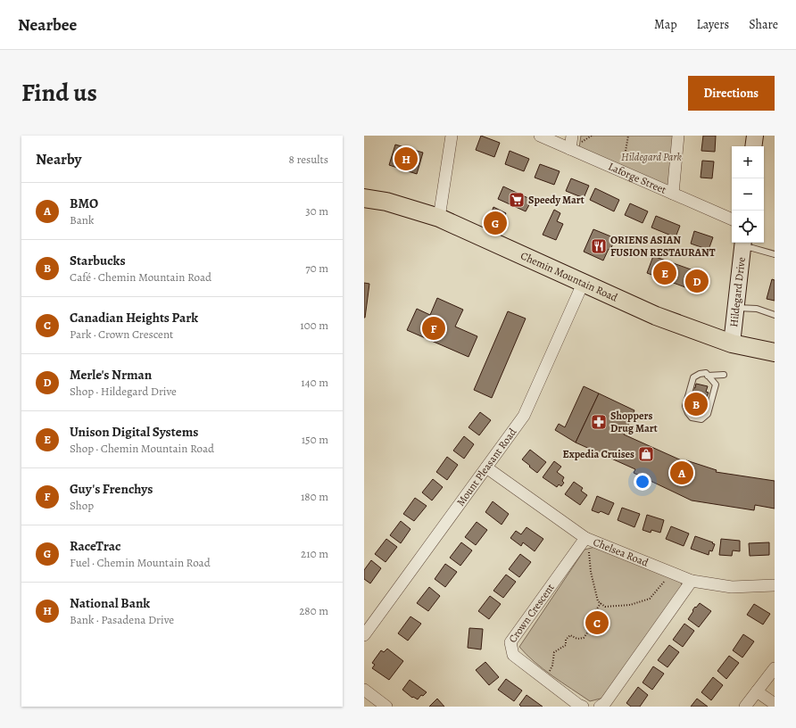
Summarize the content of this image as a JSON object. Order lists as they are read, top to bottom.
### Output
{
  "streets": {
    "main road": ["Chemin Mountain Road"],
    "street": [
      "Laforge Street",
      "Hildegard Drive",
      "Mount Pleasant Road",
      "Chelsea Road",
      "Crown Crescent"
    ]
  },
  "crossings": [
    ["Chemin Mountain Road", "Hildegard Drive"],
    ["Chemin Mountain Road", "Mount Pleasant Road"],
    ["Mount Pleasant Road", "Chelsea Road"],
    ["Chelsea Road", "Crown Crescent"]
  ],
  "parks": ["Hildegard Park"],
  "places": {
    "supermarket": ["Speedy Mart"],
    "restaurant": ["ORIENS ASIAN FUSION RESTAURANT"],
    "pharmacy": ["Shoppers Drug Mart"],
    "shop": ["Expedia Cruises"]
  },
  "page": {
    "header": "Nearbee",
    "nav": ["Map", "Layers", "Share"],
    "title": "Find us",
    "buttons": "Directions",
    "heading": ["Nearby", "8 results"],
    "pins": [
      "H",
      "G",
      "E",
      "D",
      "F",
      "B",
      "A",
      "C"
    ],
    "map_buttons": ["+", "−"],
    "list": [
      {
        "mark": "A",
        "name": "BMO",
        "note": "Bank",
        "value": "30 m"
      },
      {
        "mark": "B",
        "name": "Starbucks",
        "note": "Café · Chemin Mountain Road",
        "value": "70 m"
      },
      {
        "mark": "C",
        "name": "Canadian Heights Park",
        "note": "Park · Crown Crescent",
        "value": "100 m"
      },
      {
        "mark": "D",
        "name": "Merle's Nrman",
        "note": "Shop · Hildegard Drive",
        "value": "140 m"
      },
      {
        "mark": "E",
        "name": "Unison Digital Systems",
        "note": "Shop · Chemin Mountain Road",
        "value": "150 m"
      },
      {
        "mark": "F",
        "name": "Guy's Frenchys",
        "note": "Shop",
        "value": "180 m"
      },
      {
        "mark": "G",
        "name": "RaceTrac",
        "note": "Fuel · Chemin Mountain Road",
        "value": "210 m"
      },
      {
        "mark": "H",
        "name": "National Bank",
        "note": "Bank · Pasadena Drive",
        "value": "280 m"
      }
    ]
  }
}
